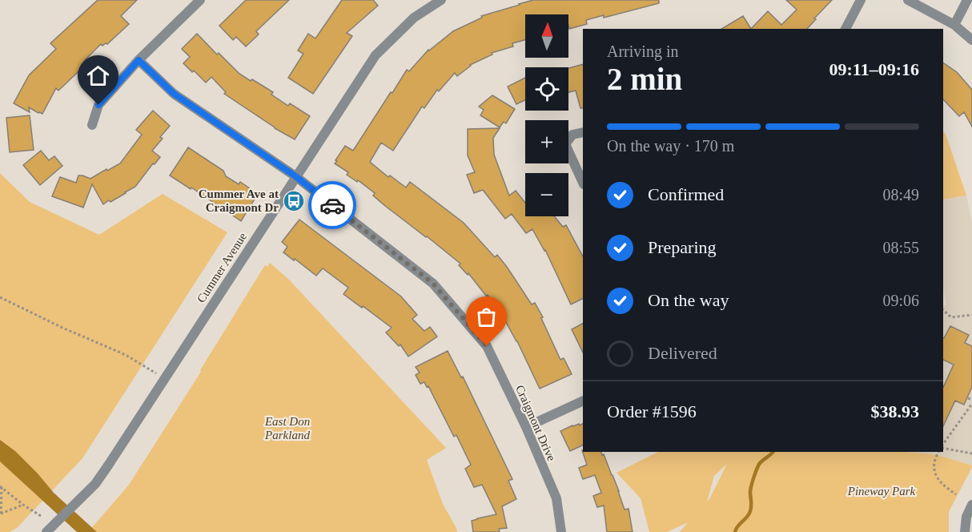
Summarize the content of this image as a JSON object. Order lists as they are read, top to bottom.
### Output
{
  "streets": {
    "street": ["Cummer Avenue", "Craigmont Drive"]
  },
  "crossings": [
    ["Cummer Avenue", "Craigmont Drive"]
  ],
  "parks": ["East Don Parkland", "Pineway Park"],
  "places": {
    "bus stop": ["Cummer Ave at Craigmont Dr"]
  },
  "north": "top",
  "page": {
    "map_buttons": ["+", "−"],
    "heading": ["2 min", "Arriving in", "09:11–09:16"],
    "panel": ["Order #1596", "$38.93"],
    "bar": "On the way · 170 m",
    "list": [
      ["Confirmed", "08:49"],
      ["Preparing", "08:55"],
      ["On the way", "09:06"],
      "Delivered"
    ]
  }
}
